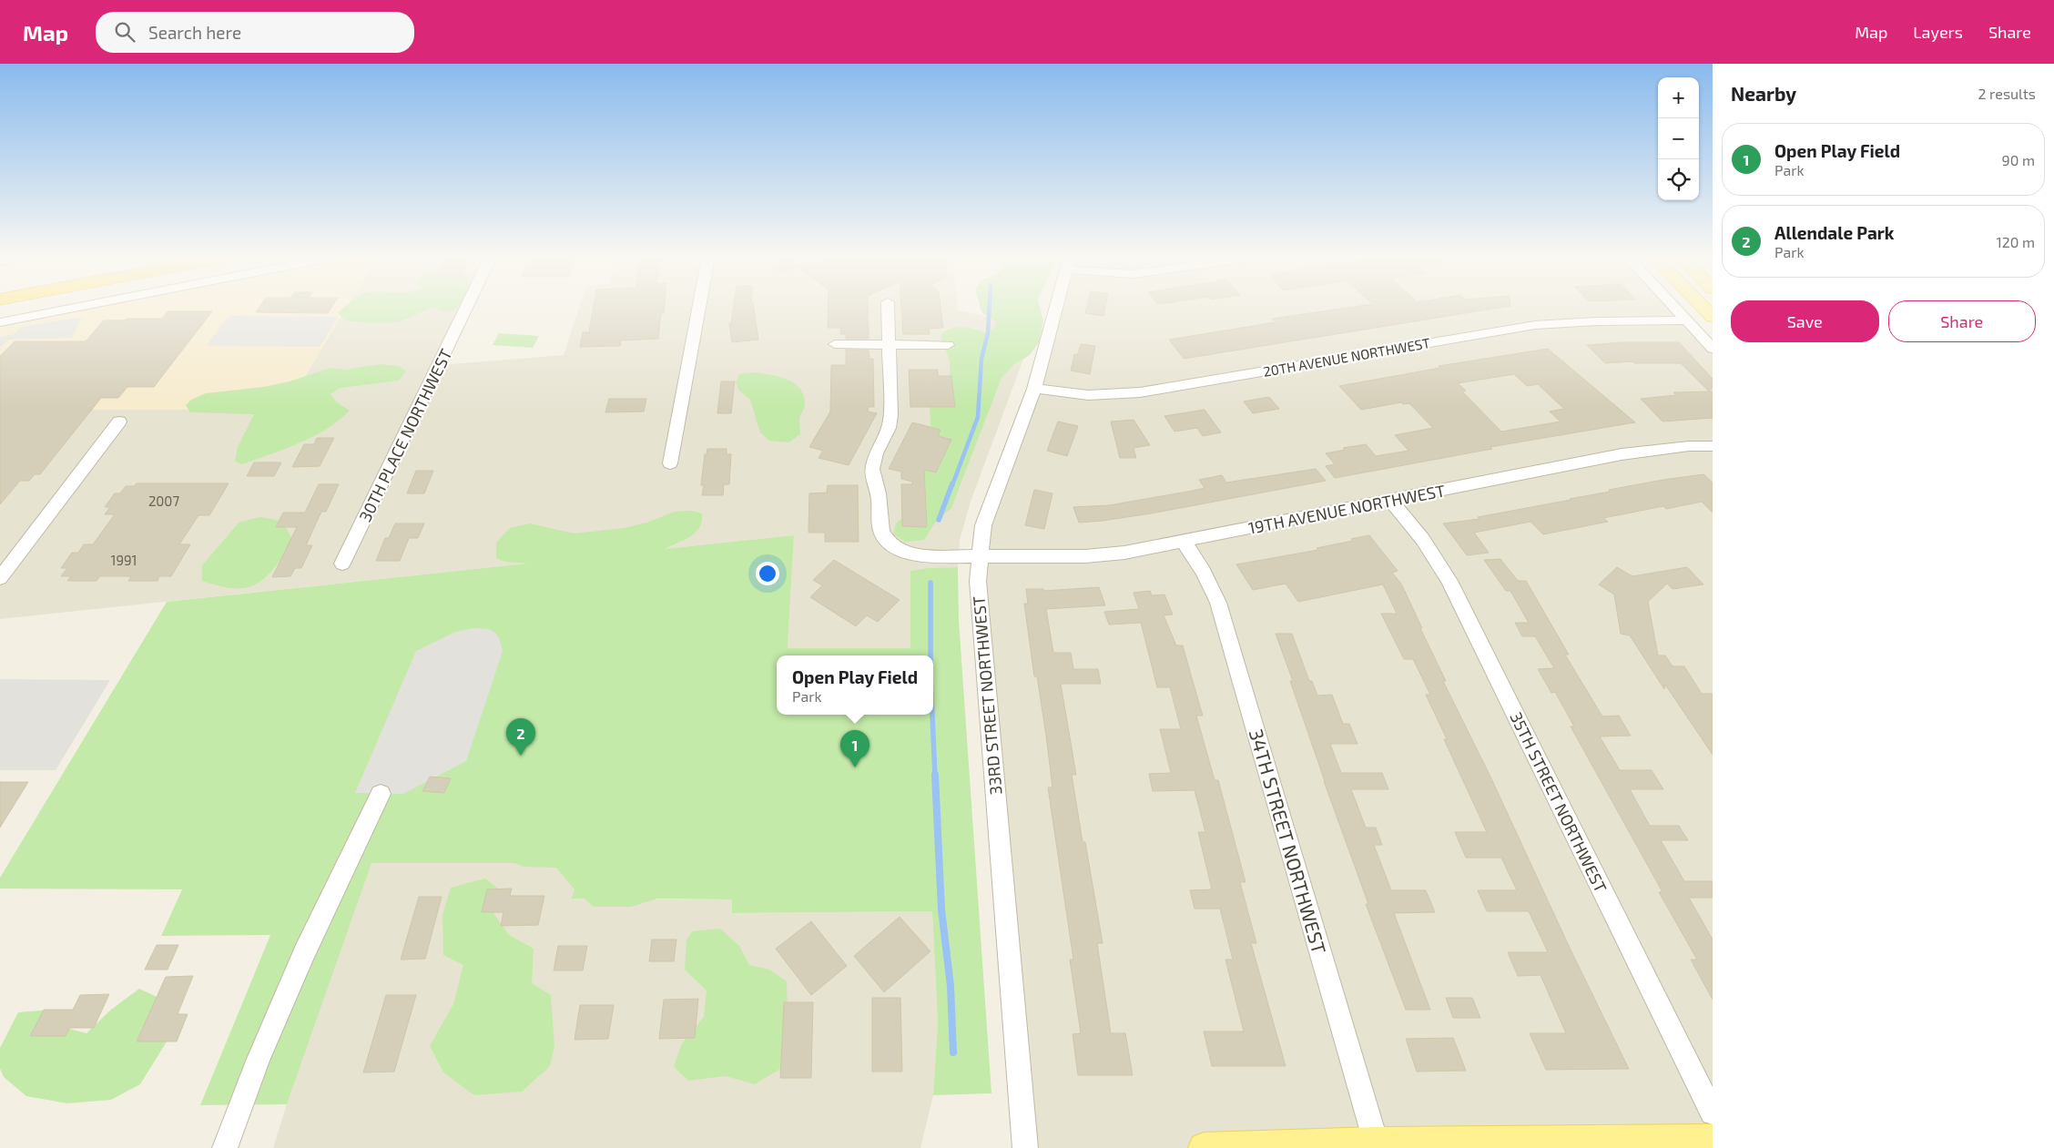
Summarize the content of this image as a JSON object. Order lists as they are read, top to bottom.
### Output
{
  "streets": {
    "street": [
      "20TH AVENUE NORTHWEST",
      "30TH PLACE NORTHWEST",
      "19TH AVENUE NORTHWEST",
      "33RD STREET NORTHWEST",
      "35TH STREET NORTHWEST",
      "34TH STREET NORTHWEST"
    ]
  },
  "crossings": [
    ["20TH AVENUE NORTHWEST", "33RD STREET NORTHWEST"],
    ["19TH AVENUE NORTHWEST", "33RD STREET NORTHWEST"],
    ["19TH AVENUE NORTHWEST", "35TH STREET NORTHWEST"],
    ["19TH AVENUE NORTHWEST", "34TH STREET NORTHWEST"]
  ],
  "house_numbers": ["2007", "1991"],
  "page": {
    "header": "Map",
    "search": "Search here",
    "nav": ["Map", "Layers", "Share"],
    "heading": ["Nearby", "2 results"],
    "map_buttons": ["+", "−"],
    "list": [
      {
        "mark": "1",
        "name": "Open Play Field",
        "note": "Park",
        "value": "90 m"
      },
      {
        "mark": "2",
        "name": "Allendale Park",
        "note": "Park",
        "value": "120 m"
      }
    ],
    "buttons": ["Save", "Share"],
    "popup": ["Open Play Field", "Park"],
    "pins": ["2", "1"]
  }
}
